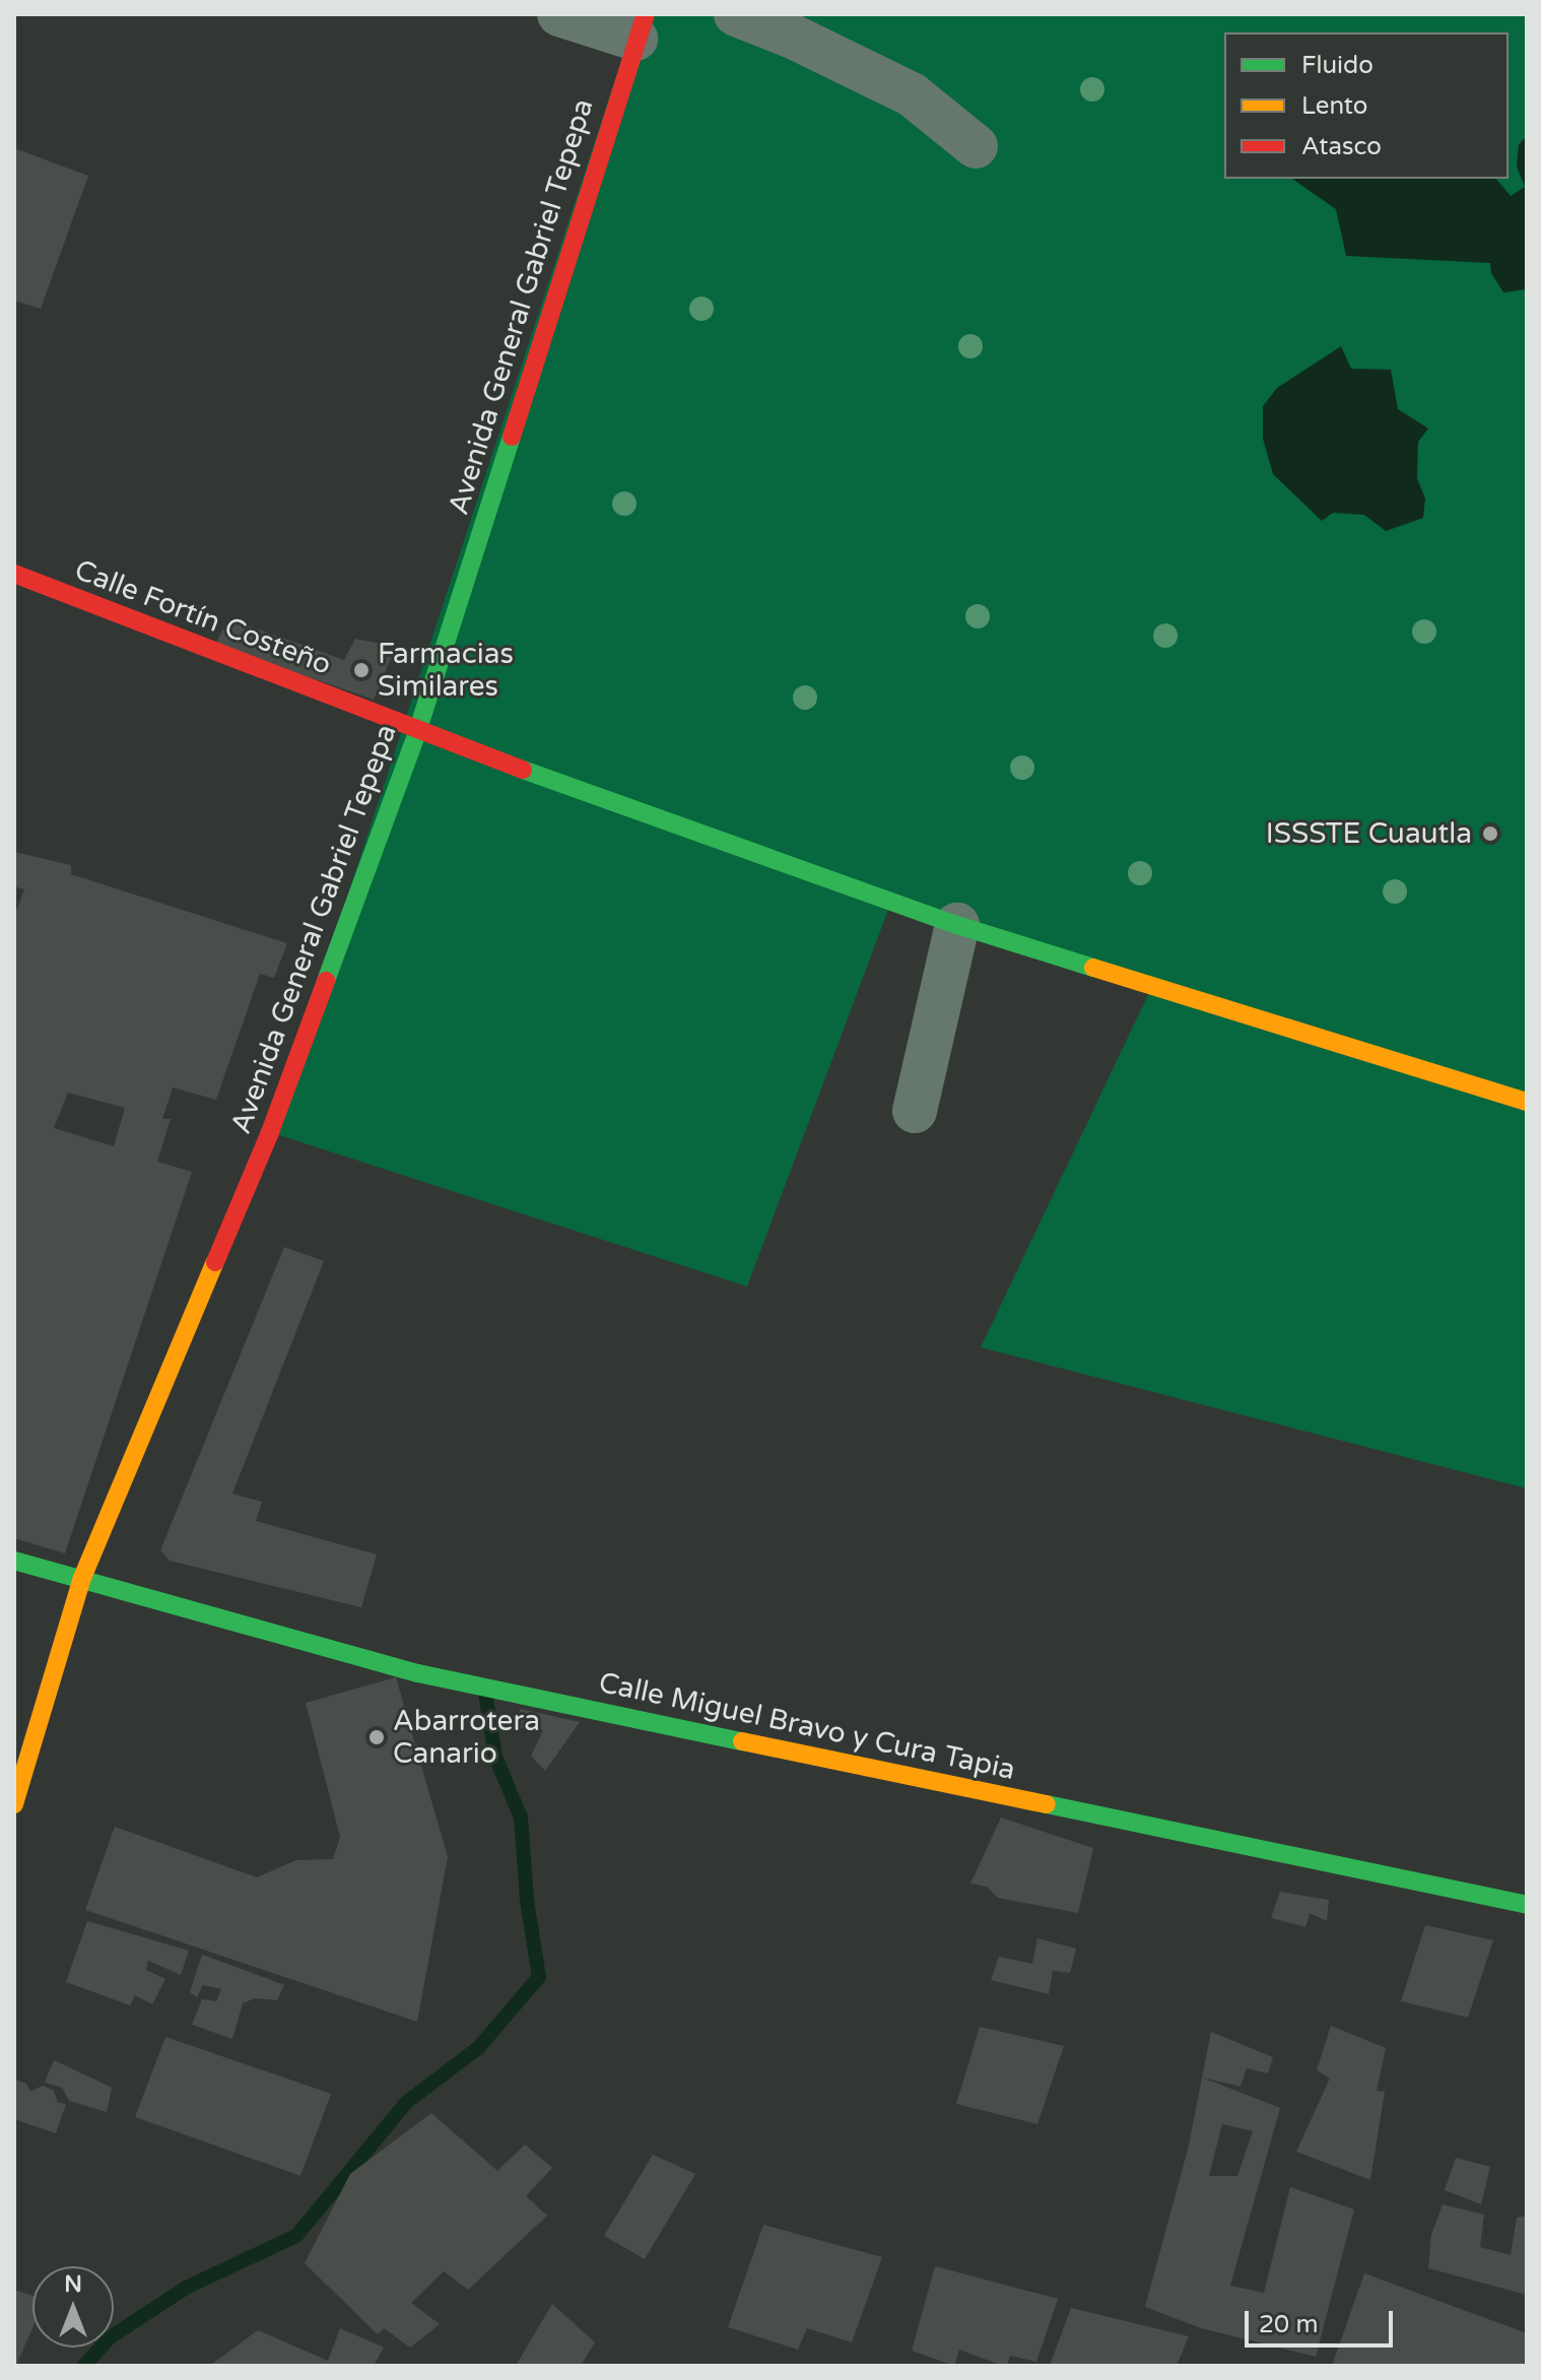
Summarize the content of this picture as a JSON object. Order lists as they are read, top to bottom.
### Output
{
  "streets": {
    "street": ["Avenida General Gabriel Tepepa", "Calle Fortín Costeño", "Calle Miguel Bravo y Cura Tapia"]
  },
  "crossings": [
    ["Avenida General Gabriel Tepepa", "Calle Fortín Costeño"],
    ["Avenida General Gabriel Tepepa", "Calle Miguel Bravo y Cura Tapia"]
  ],
  "places": ["Farmacias Similares", "ISSSTE Cuautla", "Abarrotera Canario"],
  "legend": ["Fluido", "Lento", "Atasco"],
  "scale_bar": "20 m",
  "north": "top"
}
